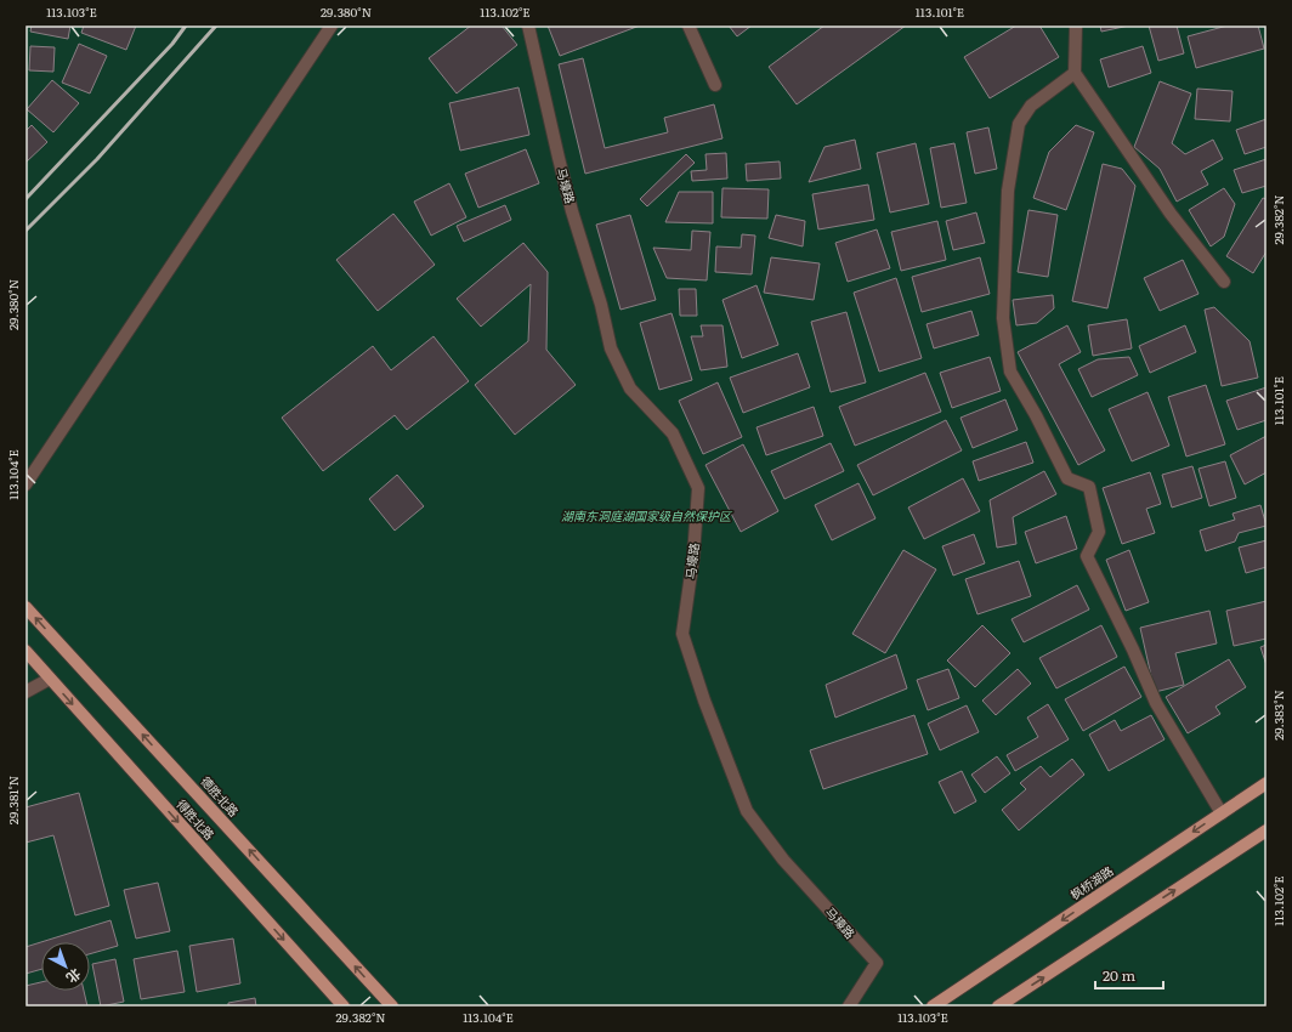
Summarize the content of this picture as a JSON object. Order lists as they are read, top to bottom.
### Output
{
  "streets": {
    "main road": ["德胜北路", "得胜北路", "枫桥湖路"],
    "street": ["马壕路"]
  },
  "one_way": ["德胜北路", "得胜北路"],
  "parks": ["湖南东洞庭湖国家级自然保护区"],
  "scale_bar": "20 m",
  "north": "bottom right",
  "coordinates": [
    "113.103°E",
    "29.380°N",
    "113.102°E",
    "113.101°E",
    "29.382°N",
    "113.104°E",
    "29.383°N",
    "29.381°N"
  ]
}
